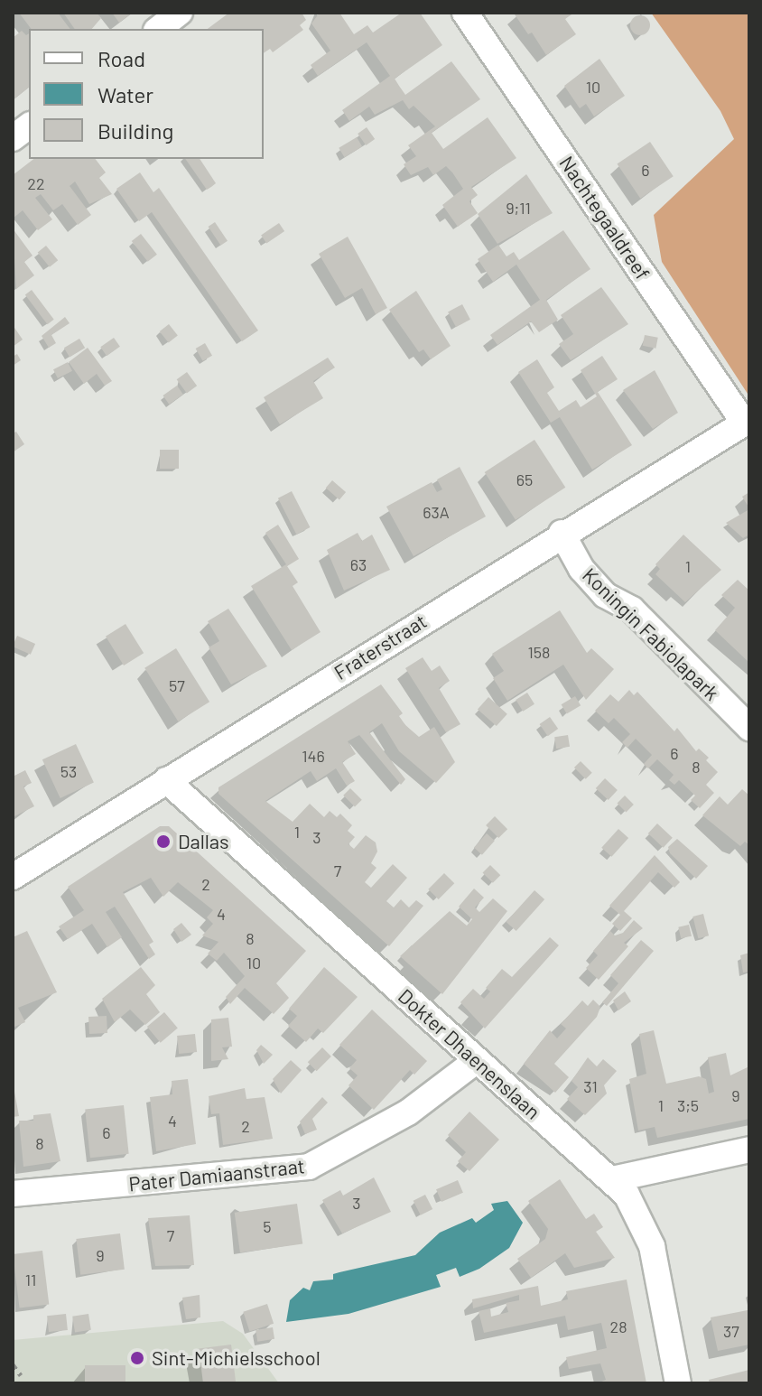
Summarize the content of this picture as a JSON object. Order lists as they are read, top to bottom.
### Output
{
  "streets": {
    "street": [
      "Nachtegaaldreef",
      "Koningin Fabiolapark",
      "Fraterstraat",
      "Dokter Dhaenenslaan",
      "Pater Damiaanstraat"
    ]
  },
  "crossings": [
    ["Nachtegaaldreef", "Fraterstraat"],
    ["Koningin Fabiolapark", "Fraterstraat"],
    ["Fraterstraat", "Dokter Dhaenenslaan"],
    ["Dokter Dhaenenslaan", "Pater Damiaanstraat"]
  ],
  "places": ["Dallas", "Sint-Michielsschool"],
  "house_numbers": [
    "10",
    "6",
    "22",
    "9;11",
    "65",
    "63A",
    "63",
    "1",
    "158",
    "57",
    "6",
    "146",
    "8",
    "53",
    "1",
    "3",
    "7",
    "2",
    "4",
    "8",
    "10",
    "31",
    "9",
    "1",
    "3;5",
    "4",
    "2",
    "6",
    "8",
    "3",
    "5",
    "7",
    "9",
    "11",
    "28",
    "37"
  ],
  "legend": ["Road", "Water", "Building"]
}
